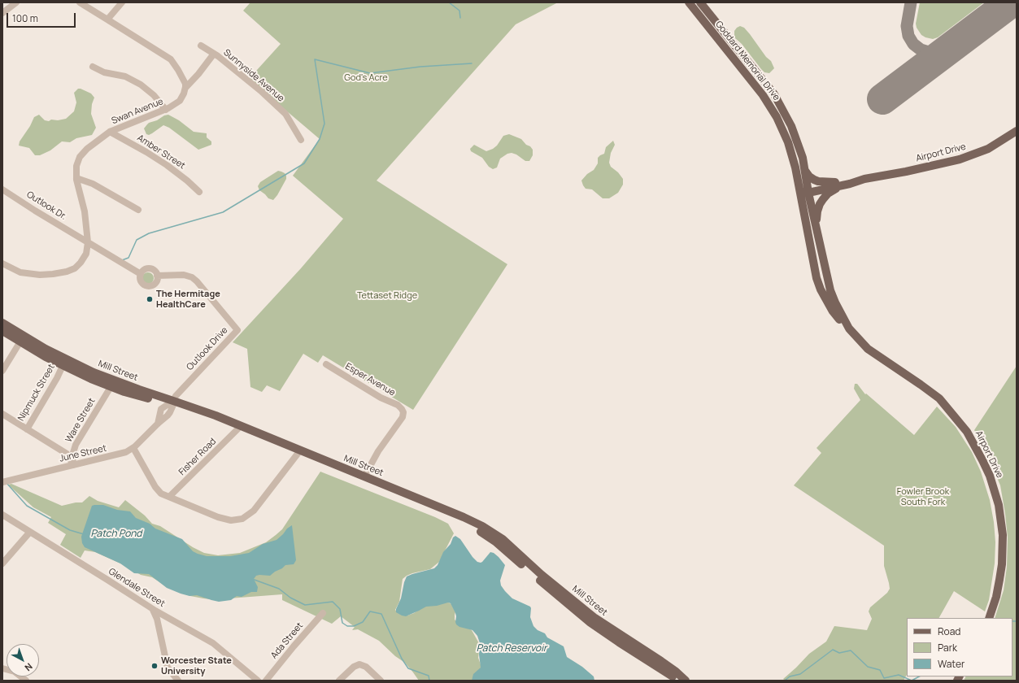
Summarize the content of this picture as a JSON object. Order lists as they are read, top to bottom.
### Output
{
  "streets": {
    "main road": ["Goddard Memorial Drive", "Airport Drive", "Mill Street"],
    "street": [
      "Sunnyside Avenue",
      "Swan Avenue",
      "Amber Street",
      "Outlook Drive",
      "Esper Avenue",
      "Nipmuck Street",
      "Ware Street",
      "June Street",
      "Fisher Road",
      "Glendale Street",
      "Ada Street"
    ]
  },
  "crossings": [
    ["Goddard Memorial Drive", "Airport Drive"],
    ["Sunnyside Avenue", "Swan Avenue"],
    ["Swan Avenue", "Amber Street"],
    ["Outlook Drive", "Mill Street"],
    ["Outlook Drive", "June Street"],
    ["Mill Street", "Esper Avenue"],
    ["Mill Street", "Nipmuck Street"],
    ["Mill Street", "Ware Street"],
    ["Mill Street", "June Street"],
    ["Mill Street", "Fisher Road"],
    ["Ware Street", "June Street"]
  ],
  "water": ["Patch Pond", "Patch Reservoir"],
  "parks": ["God's Acre", "Tettaset Ridge", "Fowler Brook South Fork"],
  "places": ["The Hermitage HealthCare", "Worcester State University"],
  "legend": ["Road", "Park", "Water"],
  "scale_bar": "100 m",
  "north": "bottom right"
}
